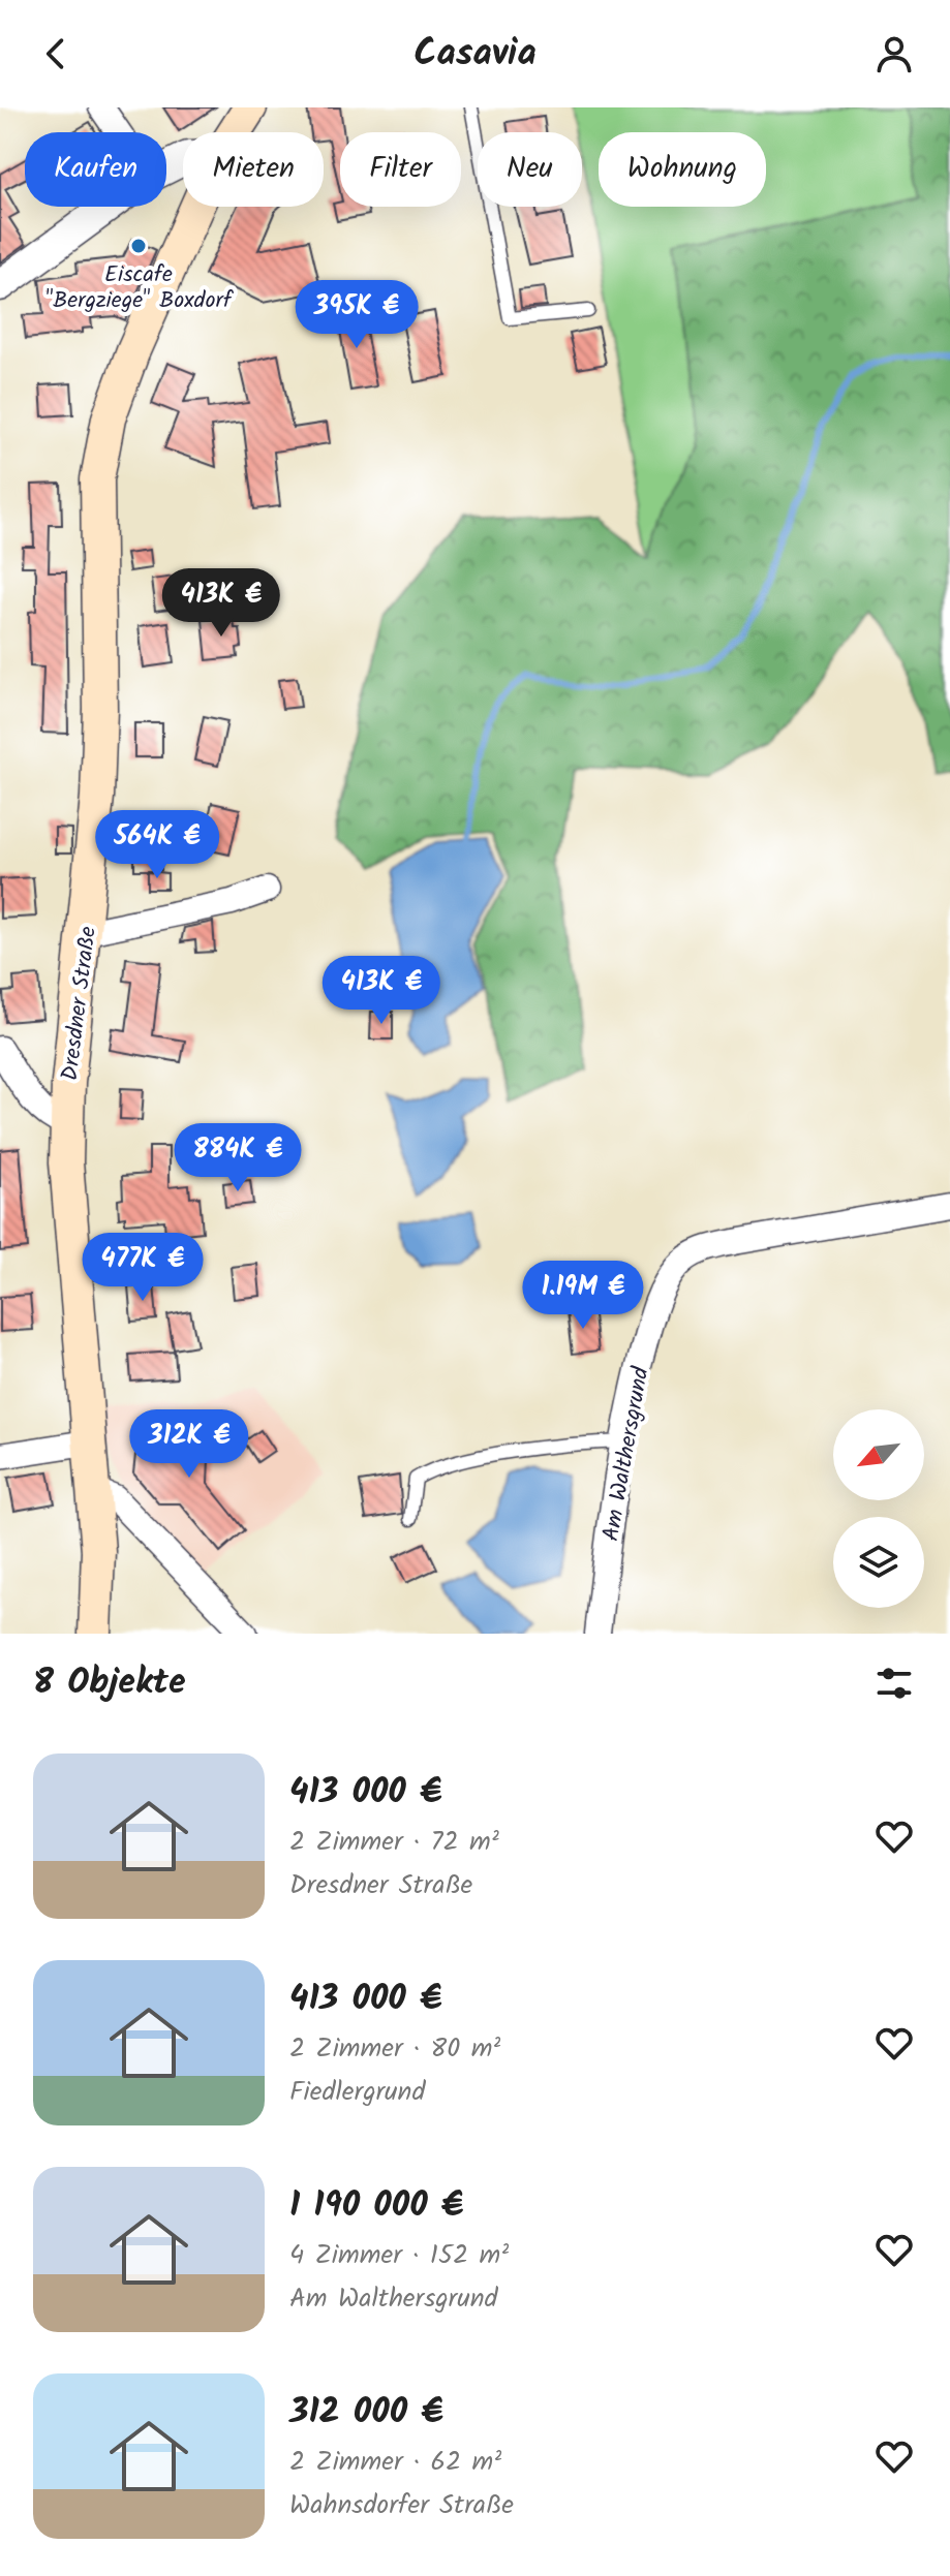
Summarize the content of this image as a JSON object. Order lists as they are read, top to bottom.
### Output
{
  "streets": {
    "main road": ["Dresdner Straße"],
    "street": ["Am Walthersgrund"]
  },
  "places": ["Eiscafe \"Bergziege\" Boxdorf"],
  "north": "bottom left",
  "page": {
    "header": "Casavia",
    "chip": [
      "Kaufen",
      "Mieten",
      "Filter",
      "Neu",
      "Wohnung"
    ],
    "price": [
      "395K €",
      "413K €",
      "564K €",
      "413K €",
      "884K €",
      "477K €",
      "1.19M €",
      "312K €"
    ],
    "heading": "8 Objekte",
    "list": [
      {
        "name": "413 000 €",
        "note": "2 Zimmer · 72 m² · Dresdner Straße"
      },
      {
        "name": "413 000 €",
        "note": "2 Zimmer · 80 m² · Fiedlergrund"
      },
      {
        "name": "1 190 000 €",
        "note": "4 Zimmer · 152 m² · Am Walthersgrund"
      },
      {
        "name": "312 000 €",
        "note": "2 Zimmer · 62 m² · Wahnsdorfer Straße"
      }
    ]
  }
}
